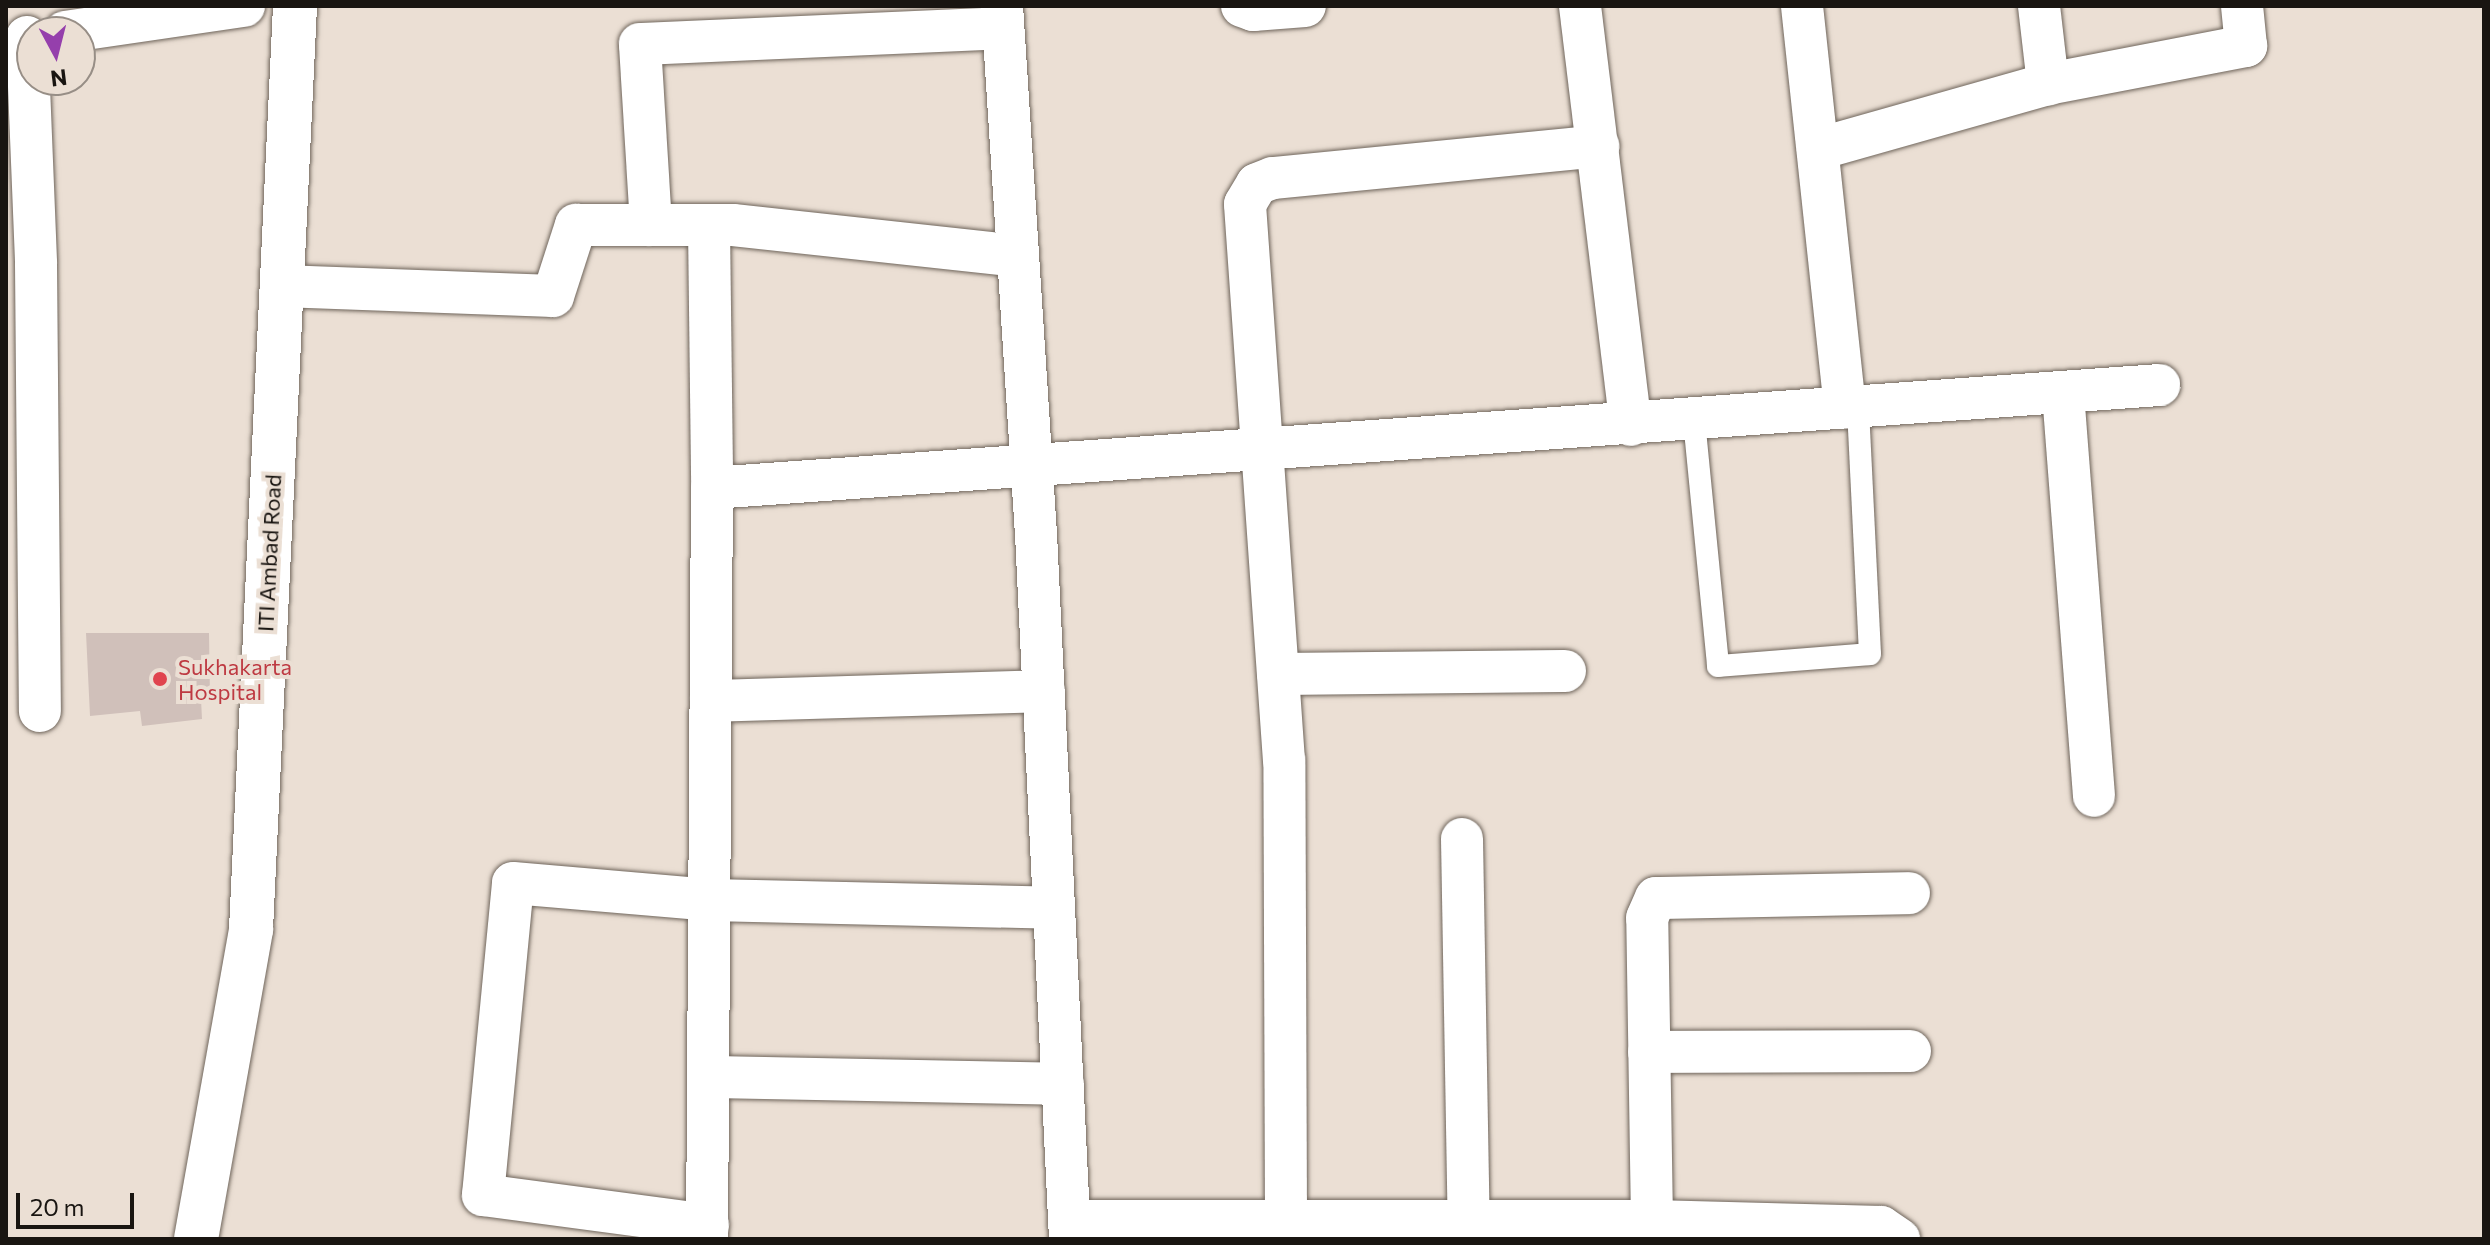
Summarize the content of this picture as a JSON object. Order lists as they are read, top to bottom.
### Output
{
  "streets": {
    "street": ["ITI Ambad Road"]
  },
  "places": ["Sukhakarta Hospital"],
  "scale_bar": "20 m",
  "north": "bottom"
}
